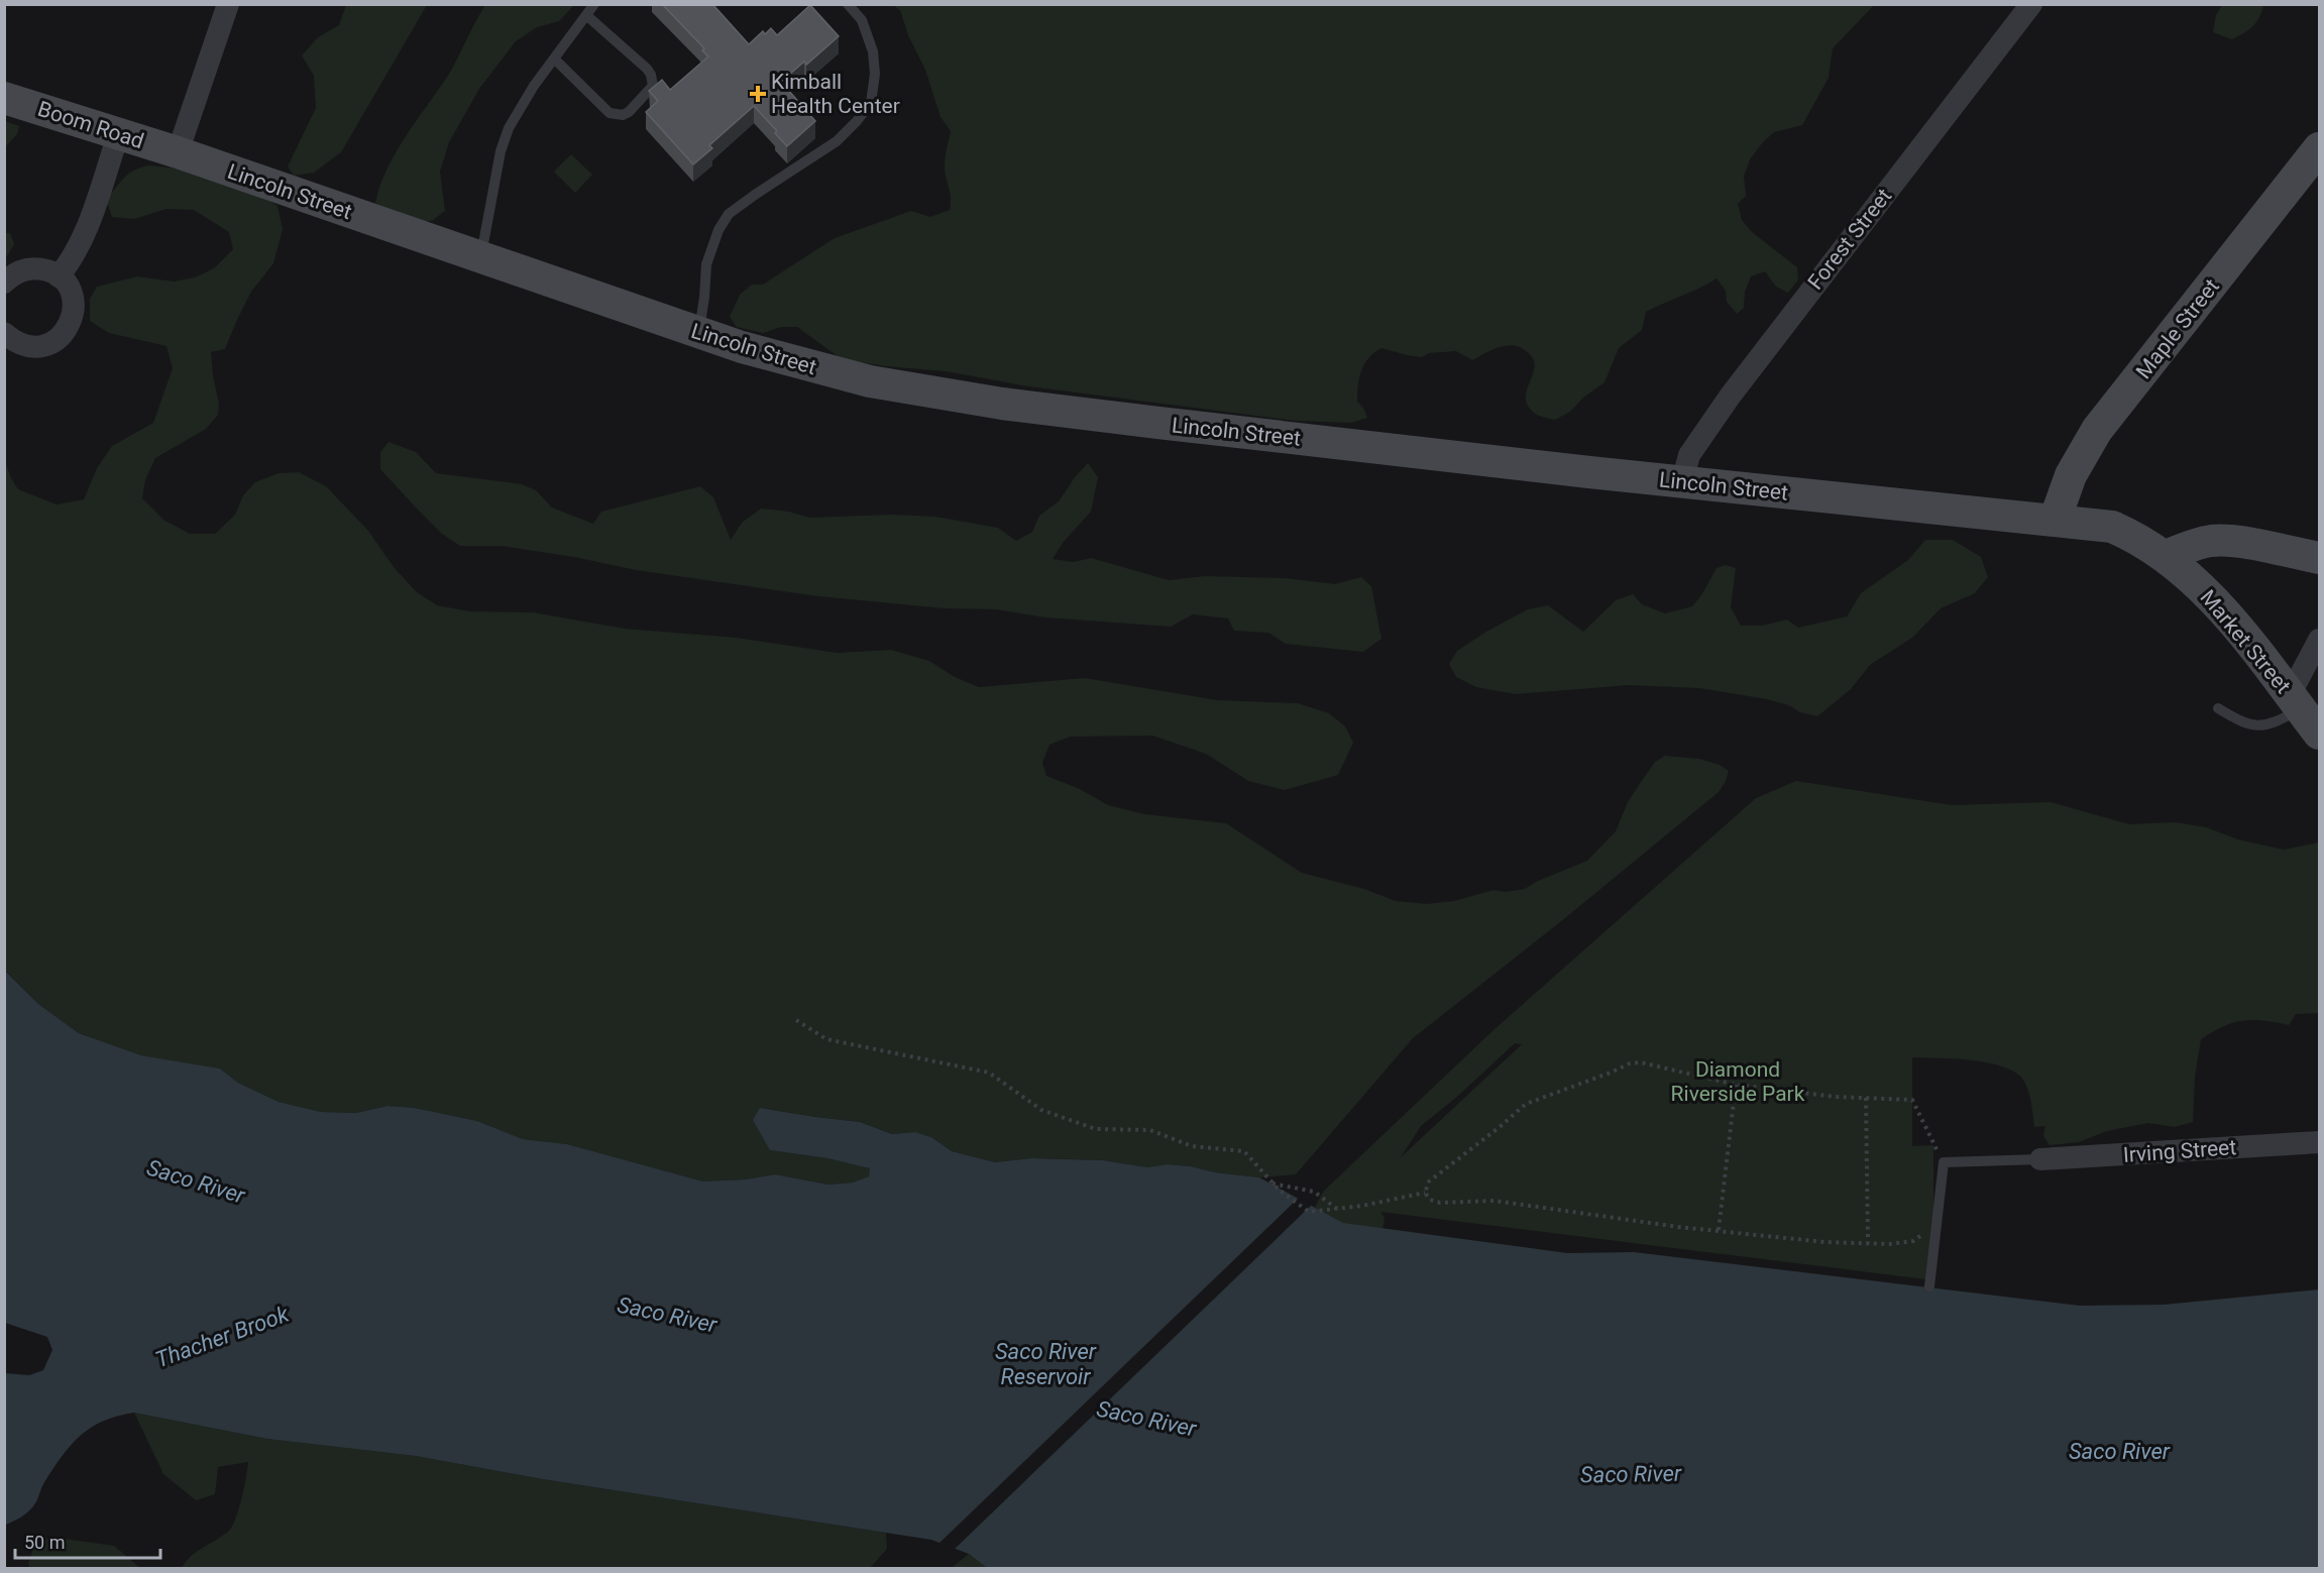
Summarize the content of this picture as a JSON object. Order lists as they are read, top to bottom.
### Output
{
  "streets": {
    "street": [
      "Boom Road",
      "Lincoln Street",
      "Forest Street",
      "Maple Street",
      "Market Street",
      "Irving Street"
    ]
  },
  "crossings": [
    ["Boom Road", "Lincoln Street"],
    ["Lincoln Street", "Forest Street"],
    ["Lincoln Street", "Maple Street"],
    ["Lincoln Street", "Market Street"]
  ],
  "water": ["Saco River", "Thacher Brook", "Saco River Reservoir"],
  "parks": ["Diamond Riverside Park"],
  "places": {
    "health": ["Kimball Health Center"]
  },
  "scale_bar": "50 m"
}
